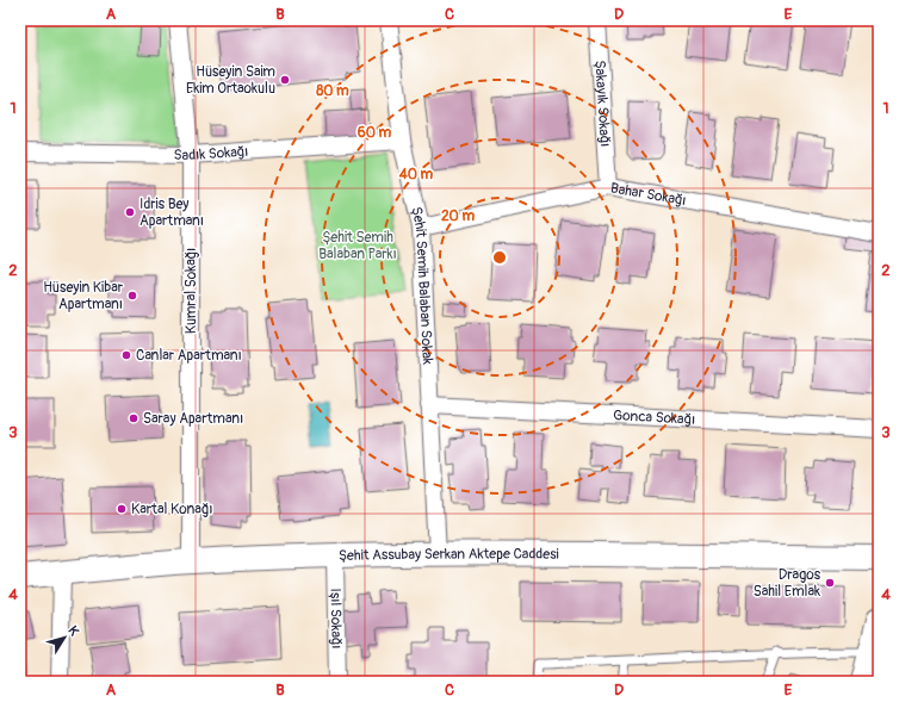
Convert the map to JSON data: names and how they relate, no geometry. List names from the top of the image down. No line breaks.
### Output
{"streets":{"street":["Şakayık Sokağı","Sadık Sokağı","Bahar Sokağı","Şehit Semih Balaban Sokak","Kumral Sokağı","Gonca Sokağı","Şehit Assubay Serkan Aktepe Caddesi","Işıl Sokağı"]},"crossings":[["Şakayık Sokağı","Bahar Sokağı"],["Sadık Sokağı","Şehit Semih Balaban Sokak"],["Sadık Sokağı","Kumral Sokağı"],["Bahar Sokağı","Şehit Semih Balaban Sokak"],["Şehit Semih Balaban Sokak","Gonca Sokağı"],["Şehit Semih Balaban Sokak","Şehit Assubay Serkan Aktepe Caddesi"],["Kumral Sokağı","Şehit Assubay Serkan Aktepe Caddesi"],["Şehit Assubay Serkan Aktepe Caddesi","Işıl Sokağı"]],"parks":["Şehit Semih Balaban Parkı"],"places":["Hüseyin Saim Ekim Ortaokulu","Idris Bey Apartmanı","Hüseyin Kibar Apartmanı","Canlar Apartmanı","Saray Apartmanı","Kartal Konağı","Dragos Sahil Emlak"],"north":"top right","grid":{"columns":["A","B","C","D","E"],"rows":["1","2","3","4"]},"rings":["80 m","60 m","40 m","20 m"]}
